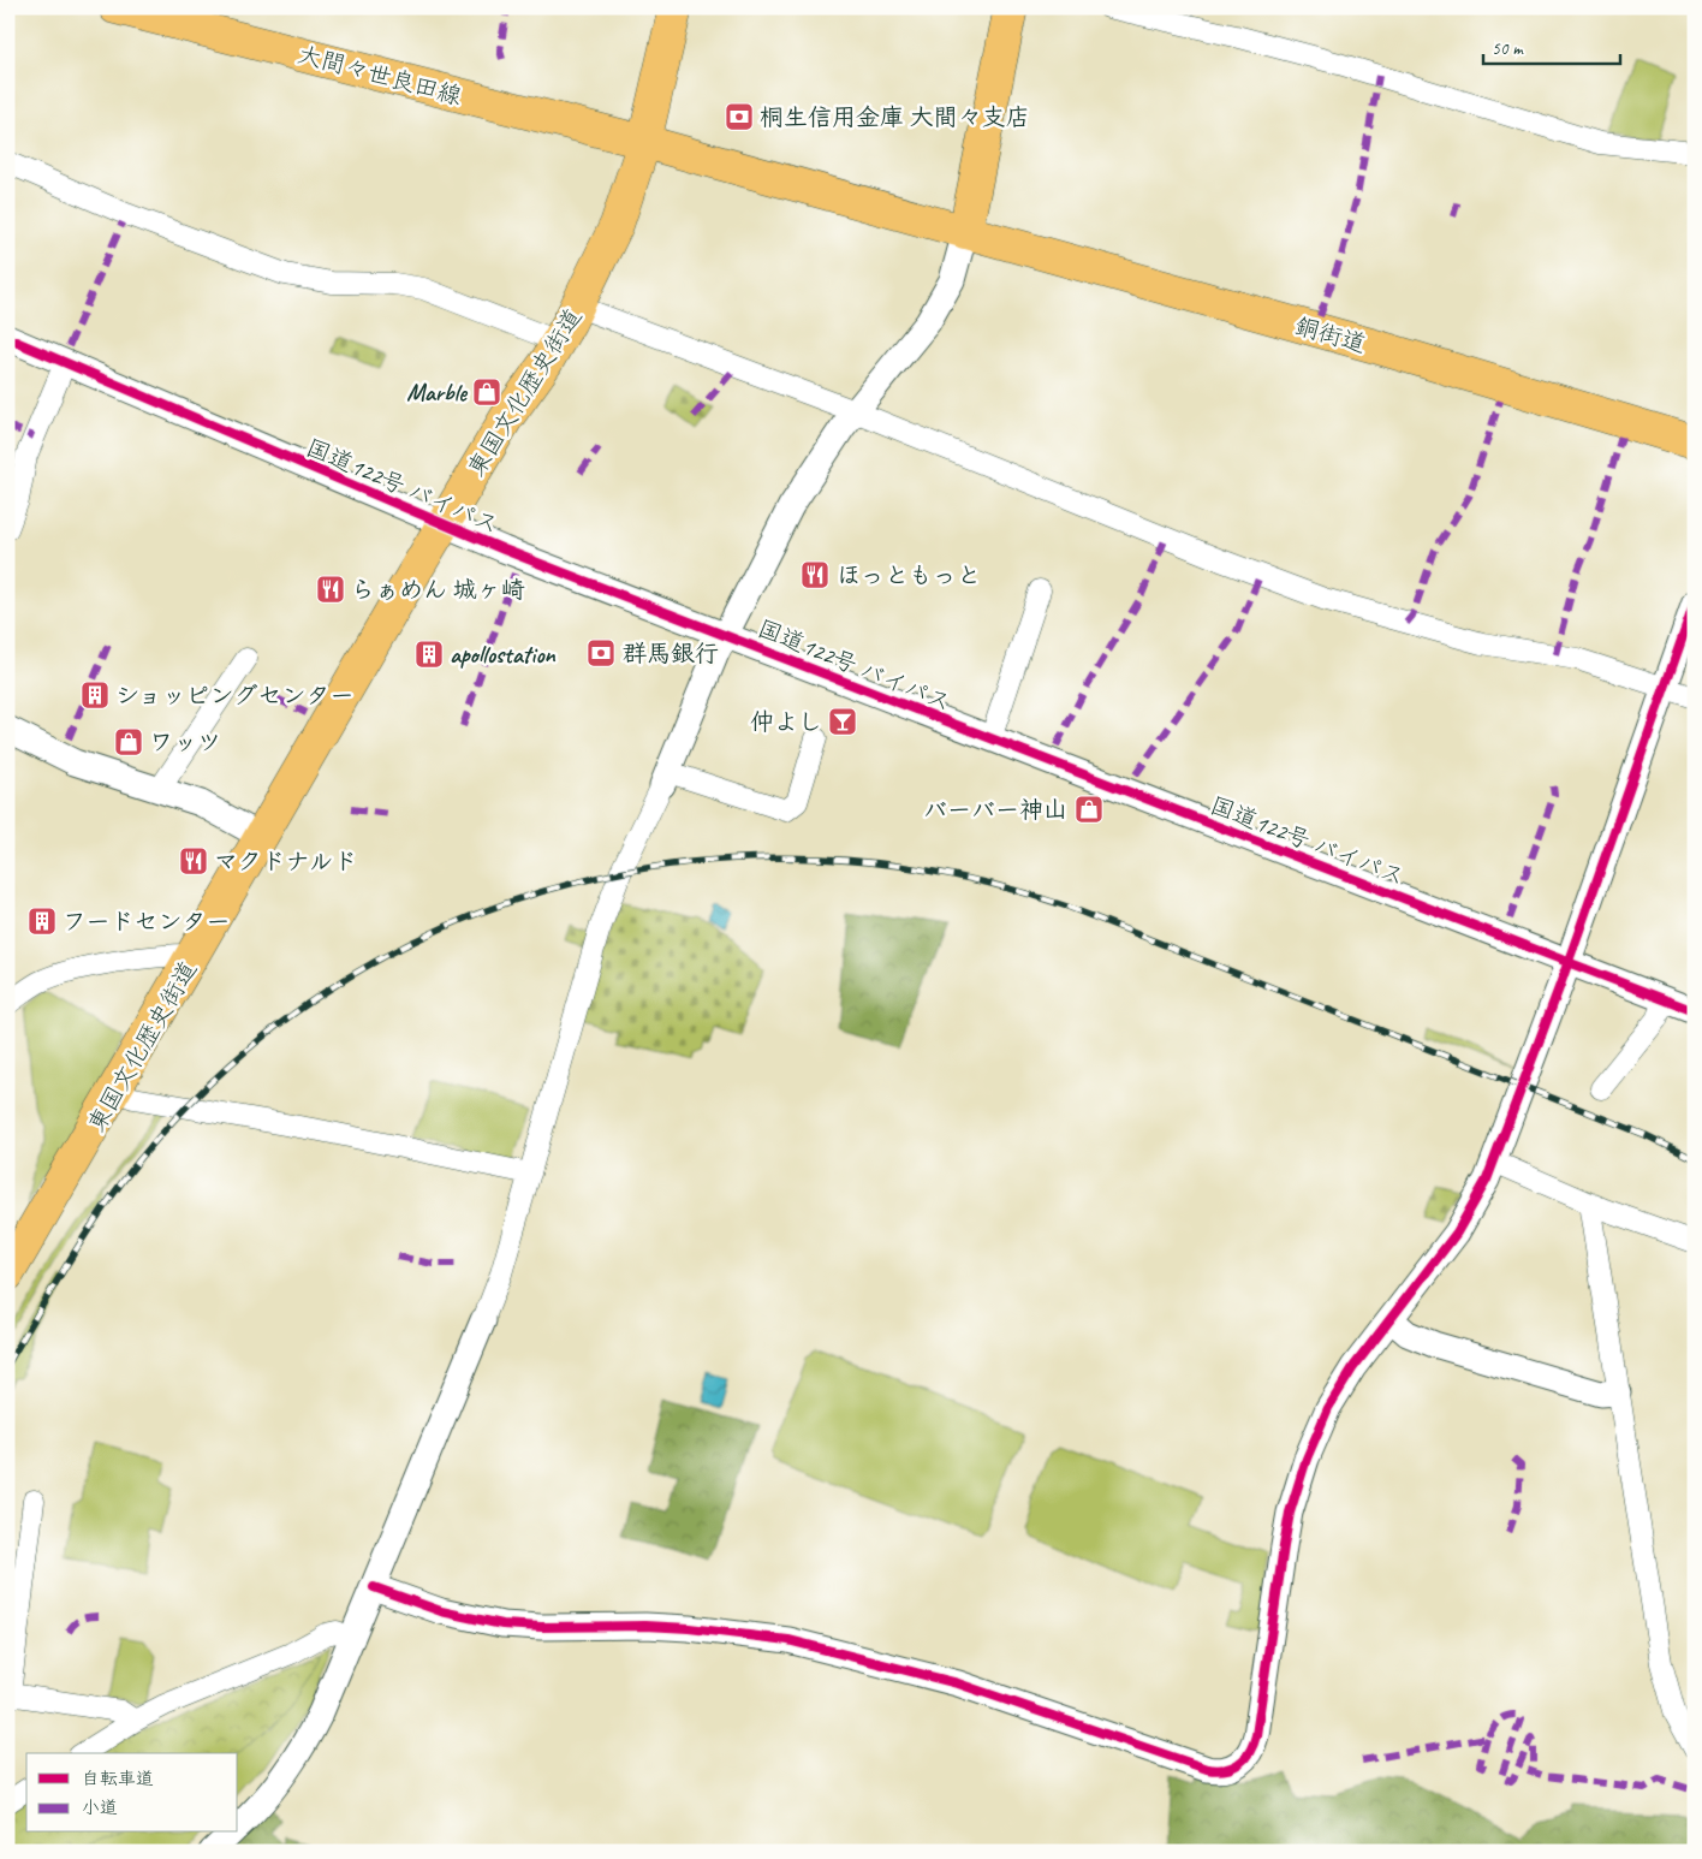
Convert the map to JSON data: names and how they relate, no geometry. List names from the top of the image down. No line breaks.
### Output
{"streets":{"main road":["大間々世良田線","銅街道","東国文化歴史街道"],"street":["国道122号 バイパス"]},"crossings":[["大間々世良田線","東国文化歴史街道"],["東国文化歴史街道","国道122号 バイパス"]],"places":{"bank":["桐生信用金庫 大間々支店","群馬銀行"],"shop":["Marble","ワッツ","バーバー神山"],"restaurant":["ほっともっと","らぁめん 城ヶ崎","マクドナルド"],"building":["apollostation","ショッピングセンター","フードセンター"],"bar":["仲よし"]},"legend":["自転車道","小道"],"scale_bar":"50 m"}
